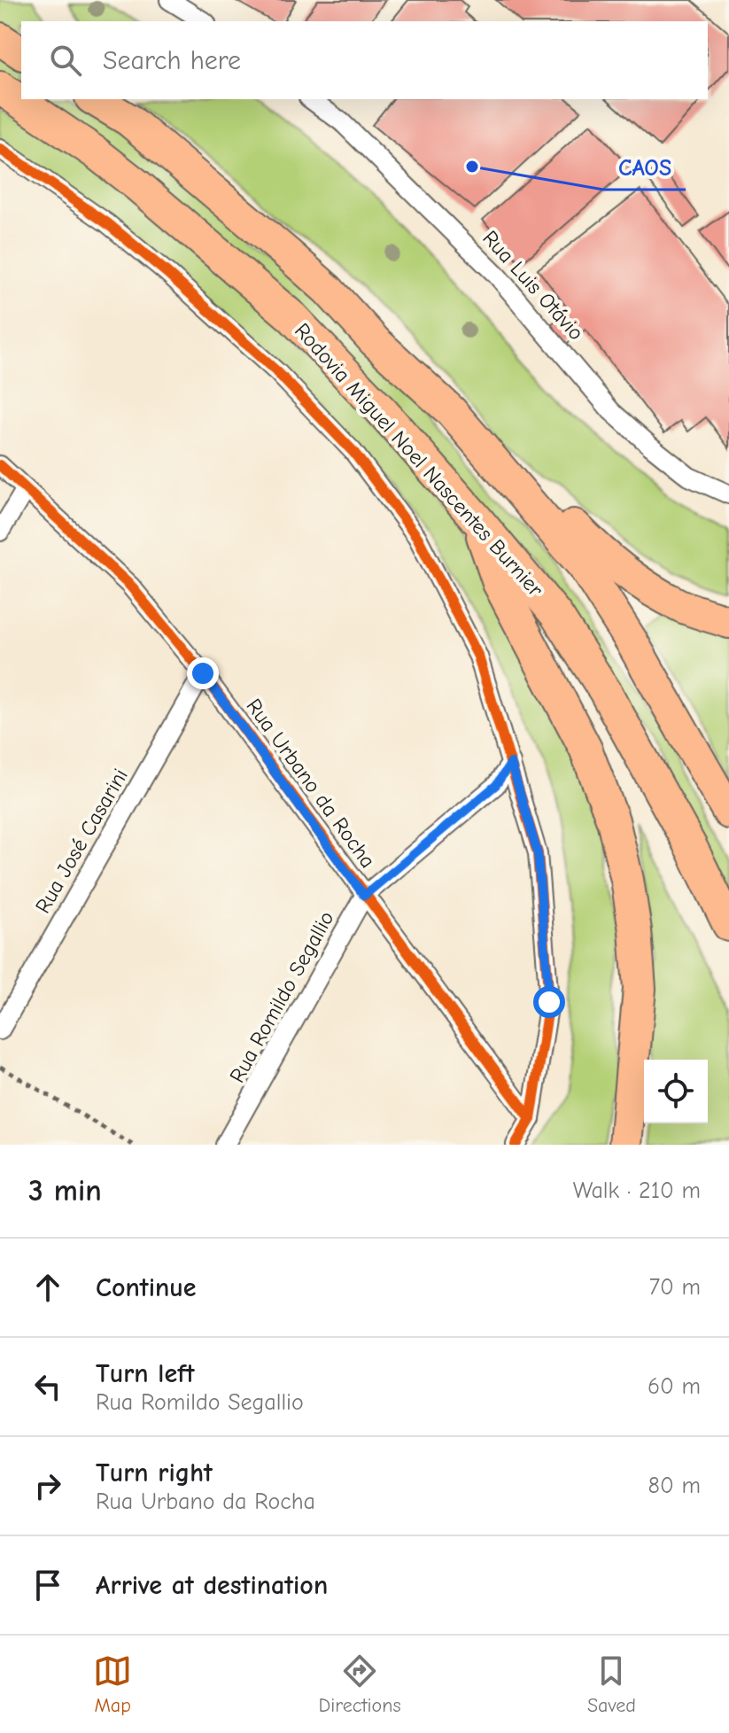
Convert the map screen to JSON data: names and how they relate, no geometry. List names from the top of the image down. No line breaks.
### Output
{"streets":{"highway":["Rodovia Miguel Noel Nascentes Burnier"],"street":["Rua Luis Otávio","Rua Urbano da Rocha","Rua José Casarini","Rua Romildo Segallio"]},"crossings":[["Rua Urbano da Rocha","Rua José Casarini"],["Rua Urbano da Rocha","Rua Romildo Segallio"]],"places":["CAOS"],"page":{"search":"Search here","heading":["3 min","Walk · 210 m"],"list":[["Continue","70 m"],["Turn left","Rua Romildo Segallio","60 m"],["Turn right","Rua Urbano da Rocha","80 m"],"Arrive at destination"],"nav":["Map","Directions","Saved"]}}
